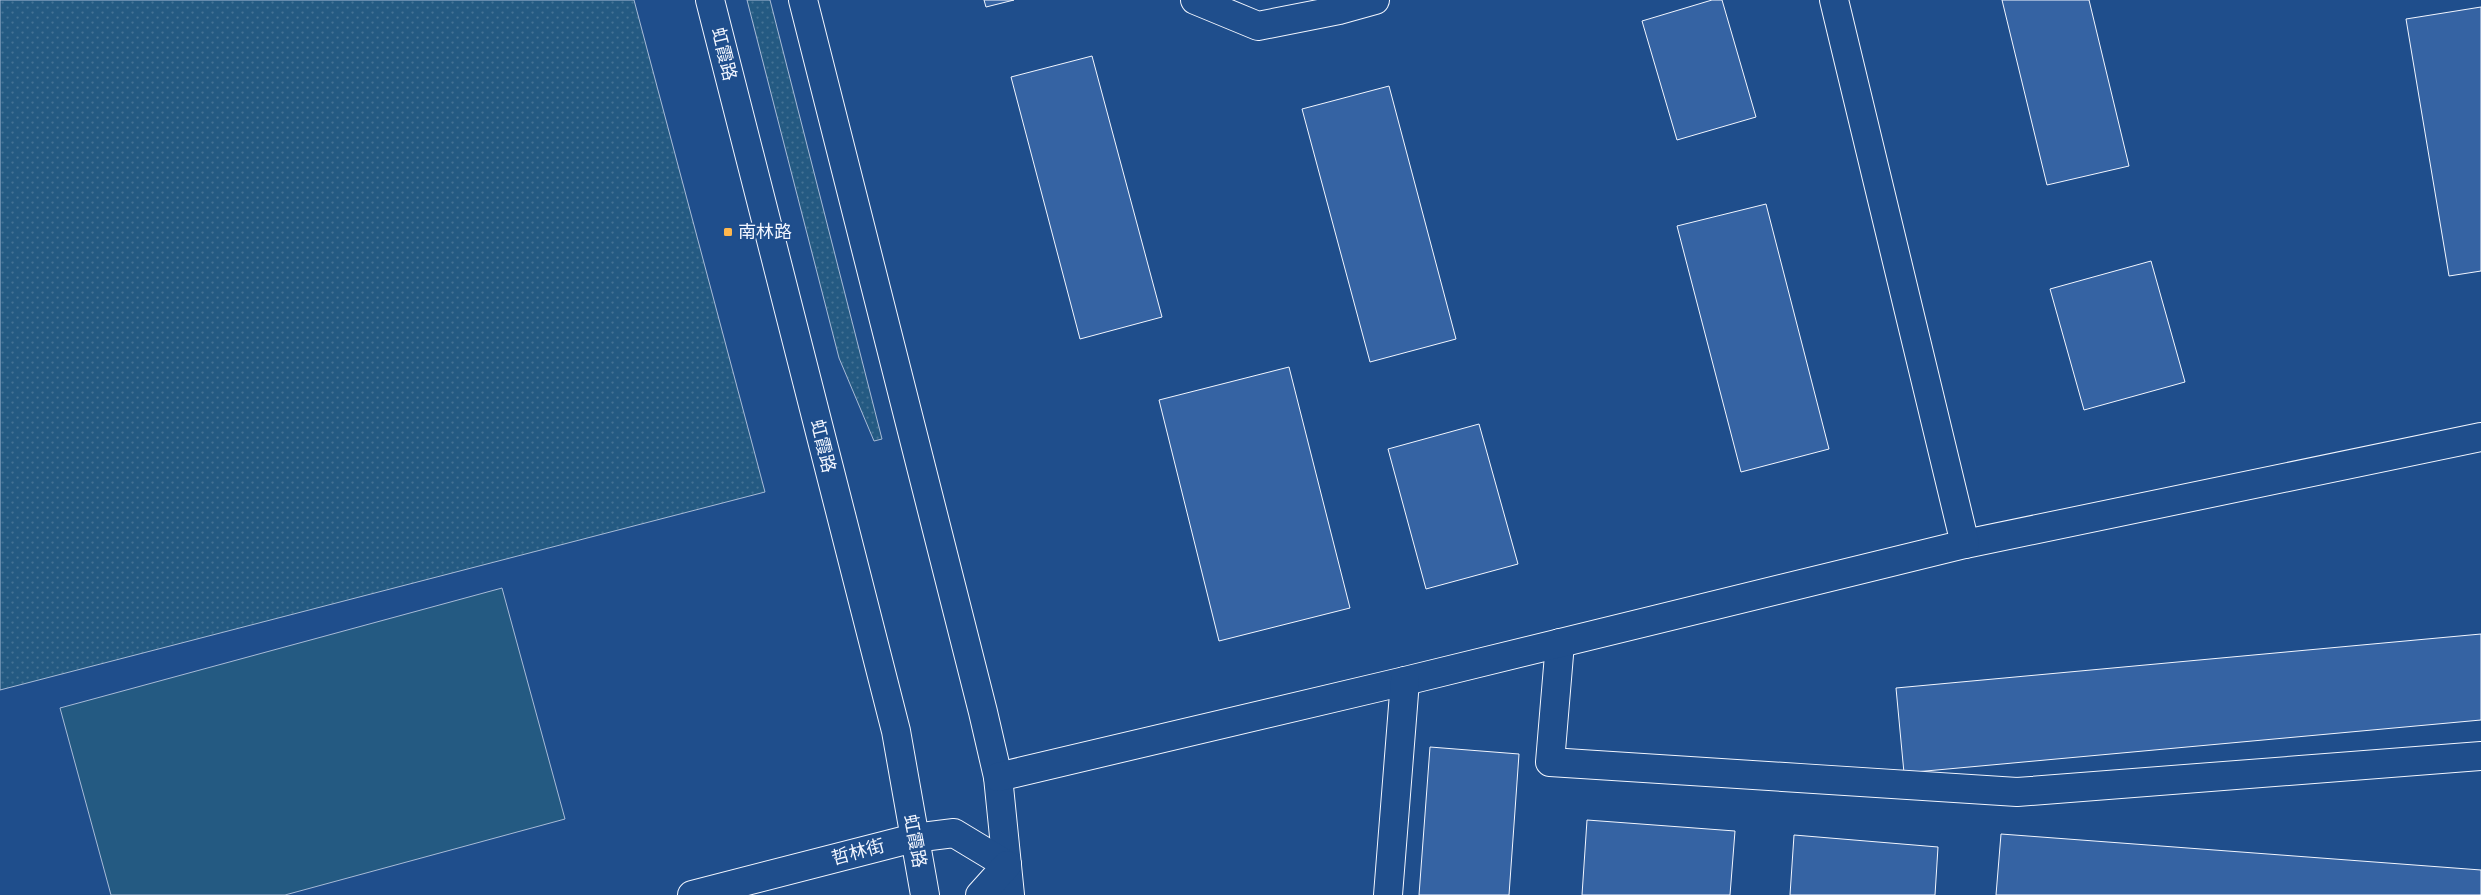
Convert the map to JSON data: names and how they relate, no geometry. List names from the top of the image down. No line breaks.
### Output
{"streets":{"street":["虹霞路","哲林街"]},"crossings":[["虹霞路","哲林街"]],"places":{"transit":["南林路"]}}
